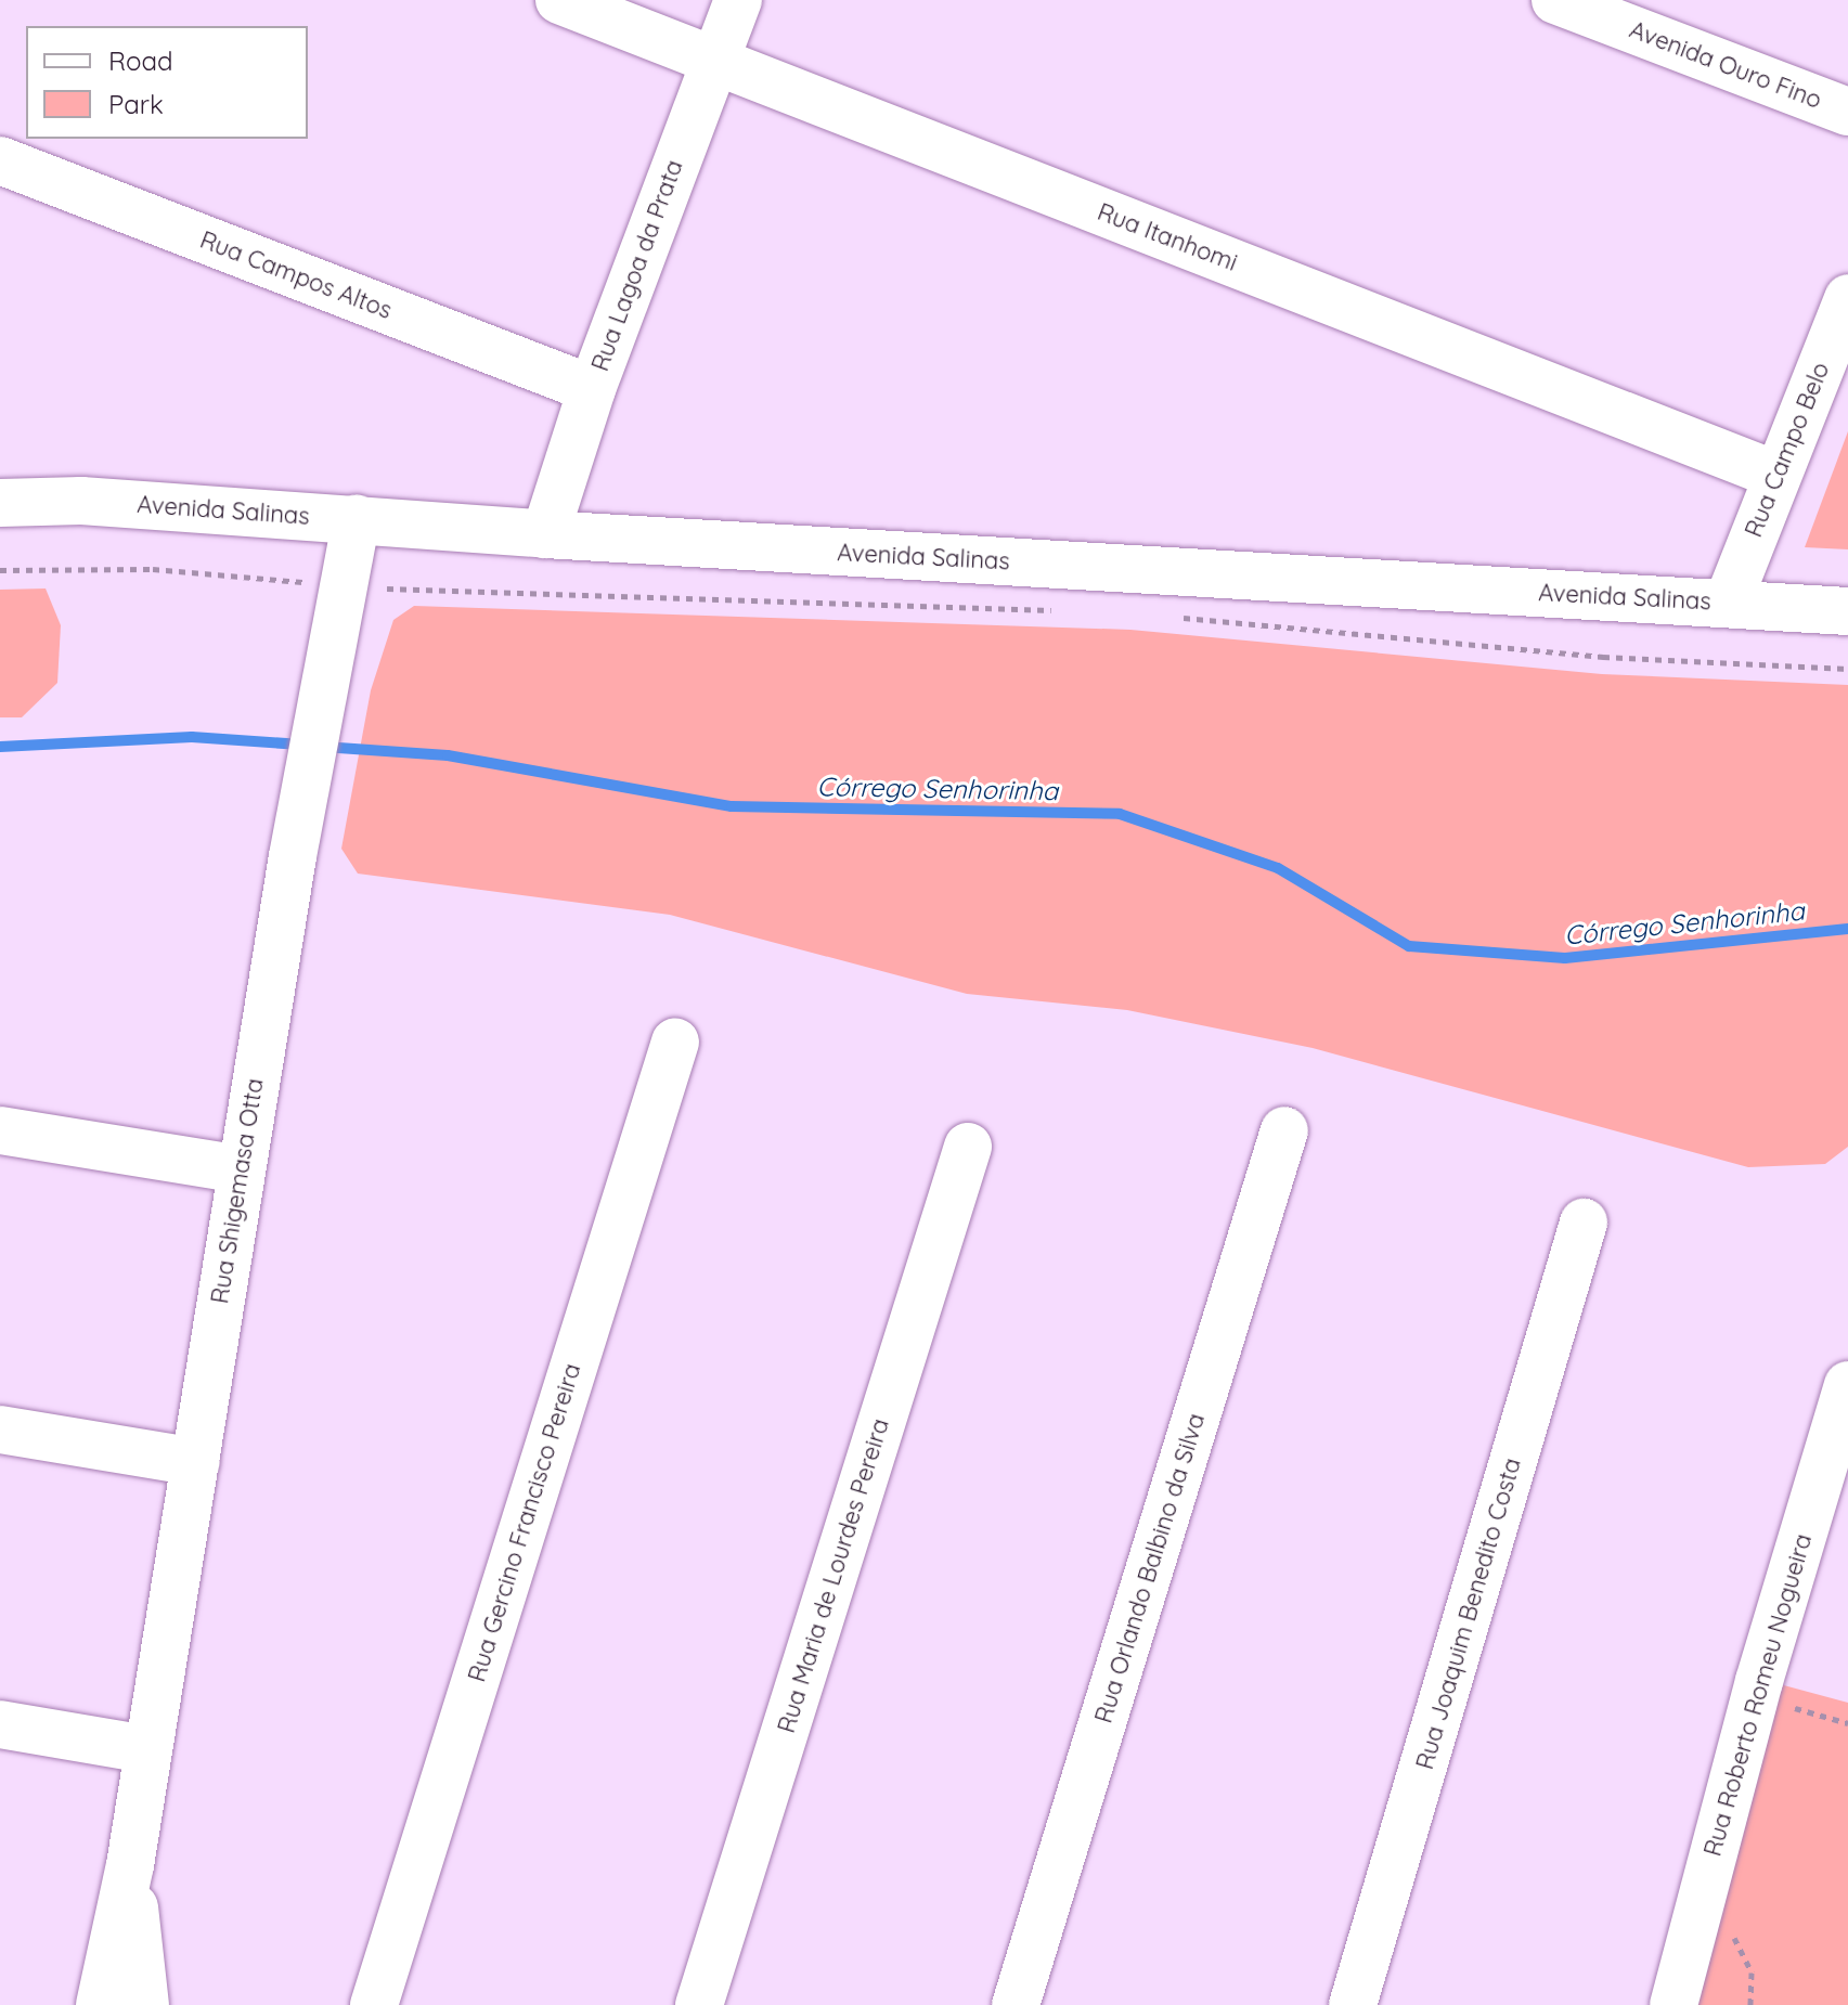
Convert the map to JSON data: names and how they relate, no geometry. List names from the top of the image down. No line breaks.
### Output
{"streets":{"street":["Avenida Ouro Fino","Rua Itanhomi","Rua Lagoa da Prata","Rua Campos Altos","Rua Campo Belo","Avenida Salinas","Rua Shigemasa Otta","Rua Gercino Francisco Pereira","Rua Orlando Balbino da Silva","Rua Maria de Lourdes Pereira","Rua Joaquim Benedito Costa","Rua Roberto Romeu Nogueira"]},"crossings":[["Rua Itanhomi","Rua Lagoa da Prata"],["Rua Itanhomi","Rua Campo Belo"],["Rua Lagoa da Prata","Rua Campos Altos"],["Rua Lagoa da Prata","Avenida Salinas"],["Rua Campo Belo","Avenida Salinas"],["Avenida Salinas","Rua Shigemasa Otta"]],"water":["Córrego Senhorinha"],"legend":["Road","Park"]}
